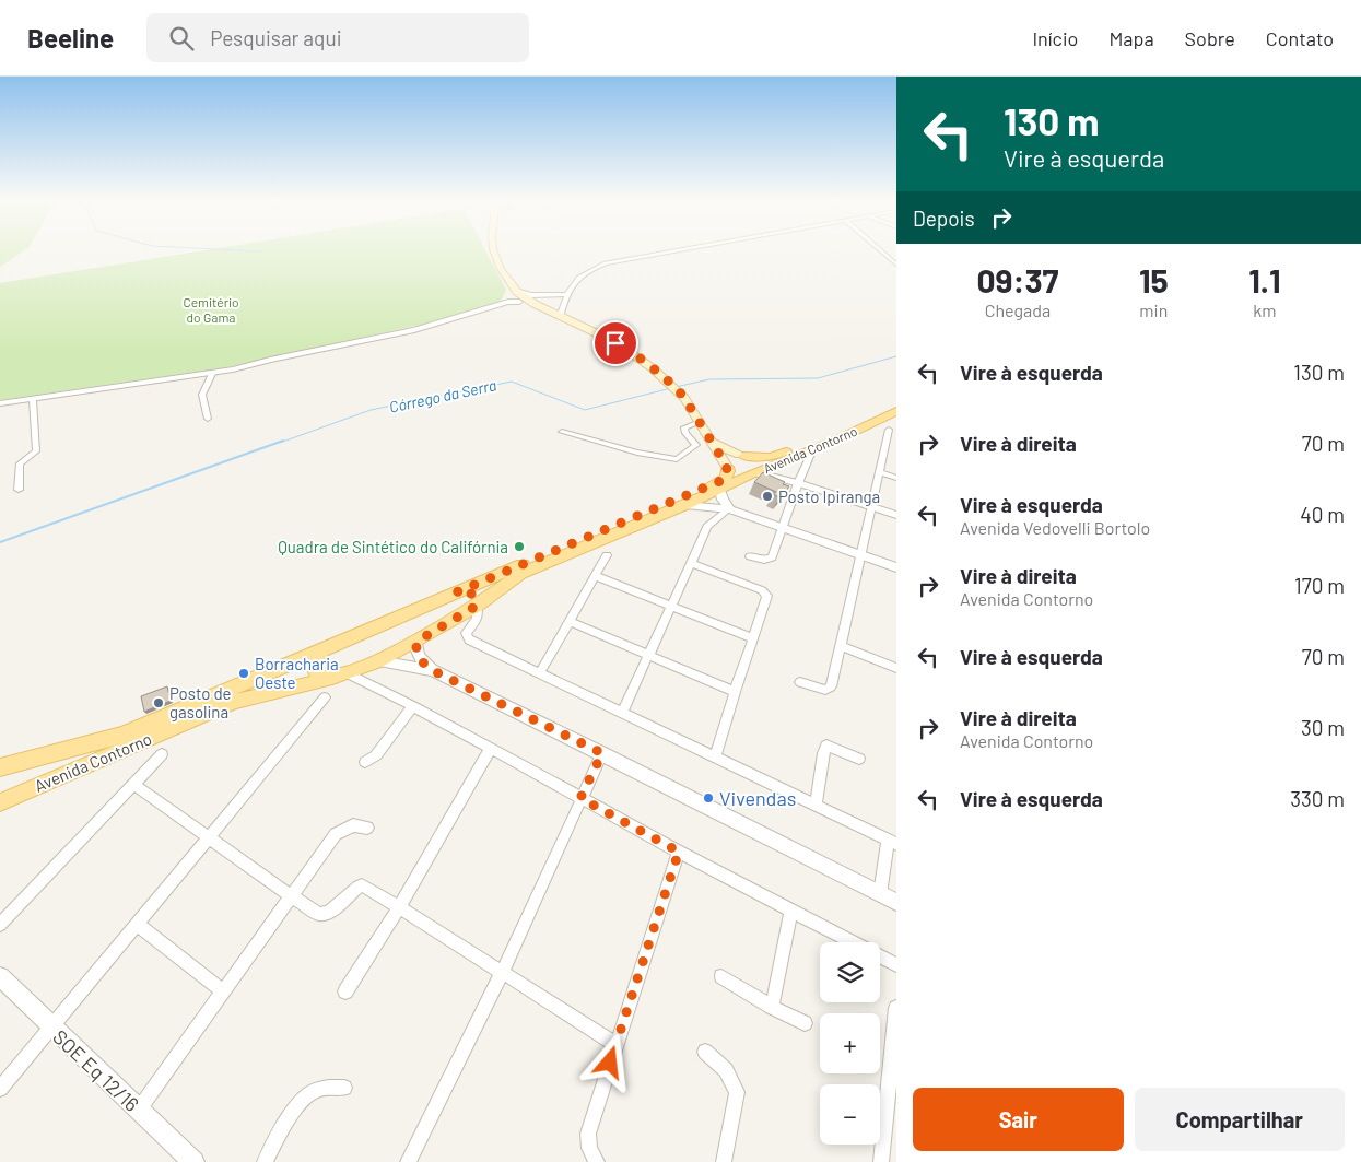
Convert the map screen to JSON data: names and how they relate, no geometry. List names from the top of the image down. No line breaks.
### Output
{"streets":{"main road":["Avenida Contorno"],"street":["SOE Eq 12/16"]},"water":["Córrego da Serra"],"parks":["Cemitério do Gama"],"places":["Posto Ipiranga","Quadra de Sintético do Califórnia","Borracharia Oeste","Posto de gasolina","Vivendas"],"page":{"header":"Beeline","search":"Pesquisar aqui","nav":["Início","Mapa","Sobre","Contato"],"turn":["130 m","Vire à esquerda"],"then":"Depois","eta":["09:37","Chegada","15","min","1.1","km"],"list":[{"name":"Vire à esquerda","value":"130 m"},{"name":"Vire à direita","value":"70 m"},{"name":"Vire à esquerda","note":"Avenida Vedovelli Bortolo","value":"40 m"},{"name":"Vire à direita","note":"Avenida Contorno","value":"170 m"},{"name":"Vire à esquerda","value":"70 m"},{"name":"Vire à direita","note":"Avenida Contorno","value":"30 m"},{"name":"Vire à esquerda","value":"330 m"}],"map_buttons":["+","−"],"buttons":["Sair","Compartilhar"]}}
